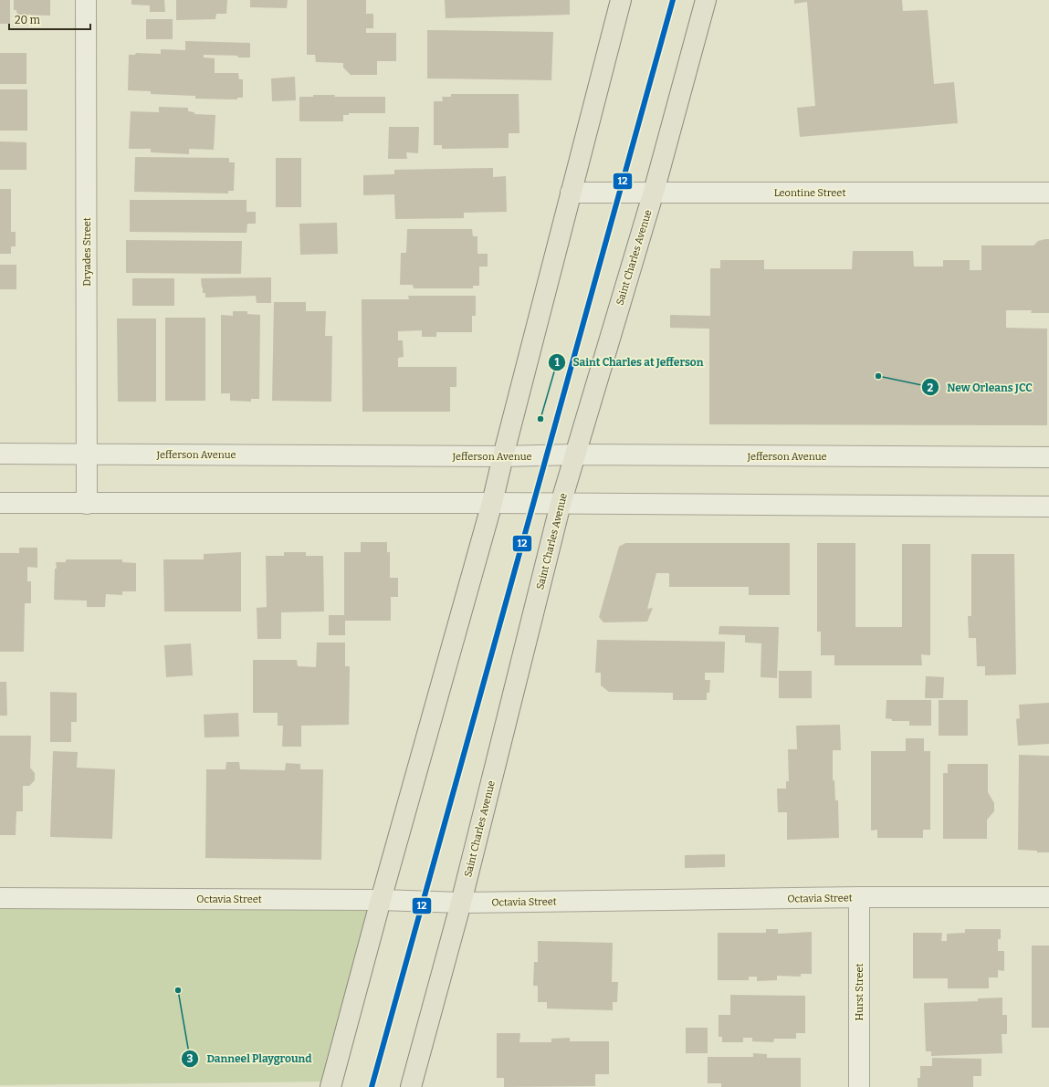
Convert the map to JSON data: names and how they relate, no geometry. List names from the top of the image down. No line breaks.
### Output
{"streets":{"main road":["Saint Charles Avenue"],"street":["Leontine Street","Dryades Street","Jefferson Avenue","Octavia Street","Hurst Street"]},"crossings":[["Leontine Street","Saint Charles Avenue"],["Dryades Street","Jefferson Avenue"],["Saint Charles Avenue","Jefferson Avenue"],["Saint Charles Avenue","Octavia Street"],["Octavia Street","Hurst Street"]],"places":["New Orleans JCC","Saint Charles at Jefferson","Danneel Playground"],"lines":["transit line 12"],"scale_bar":"20 m"}
